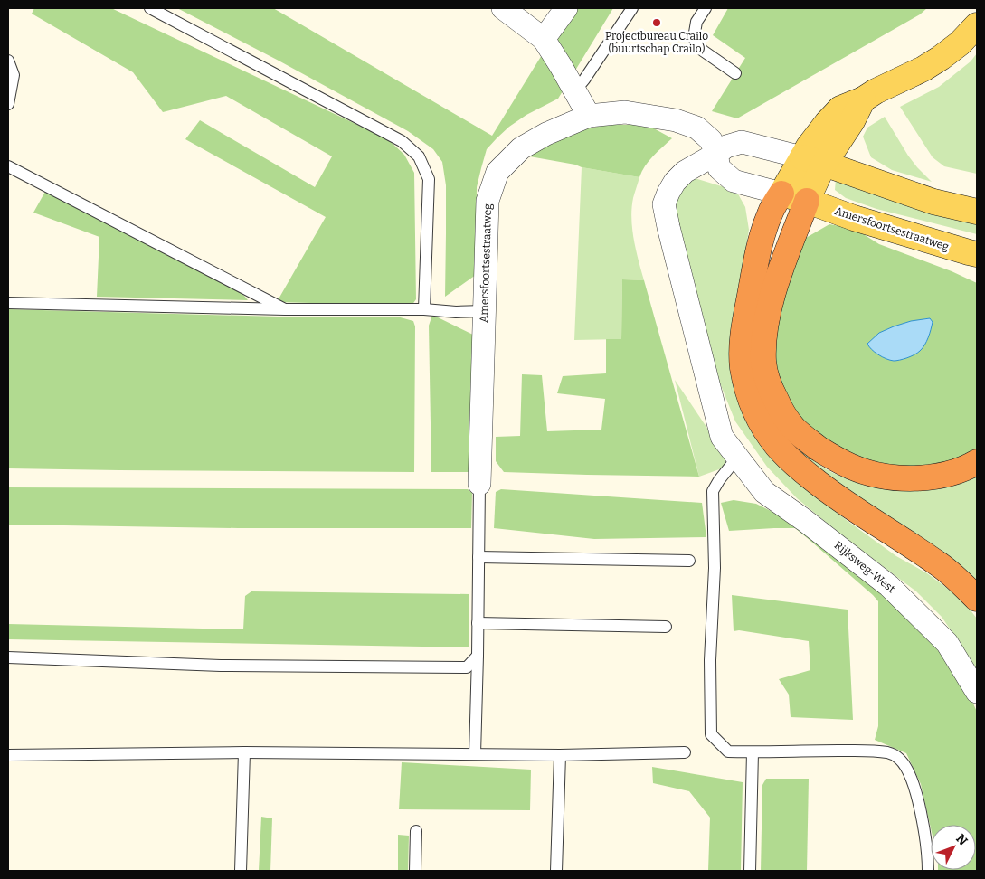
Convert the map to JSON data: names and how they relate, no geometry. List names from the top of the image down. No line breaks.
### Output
{"streets":{"main road":["Amersfoortsestraatweg"],"street":["Rijksweg-West"]},"places":["Projectbureau Crailo (buurtschap Crailo)"],"north":"top right"}
